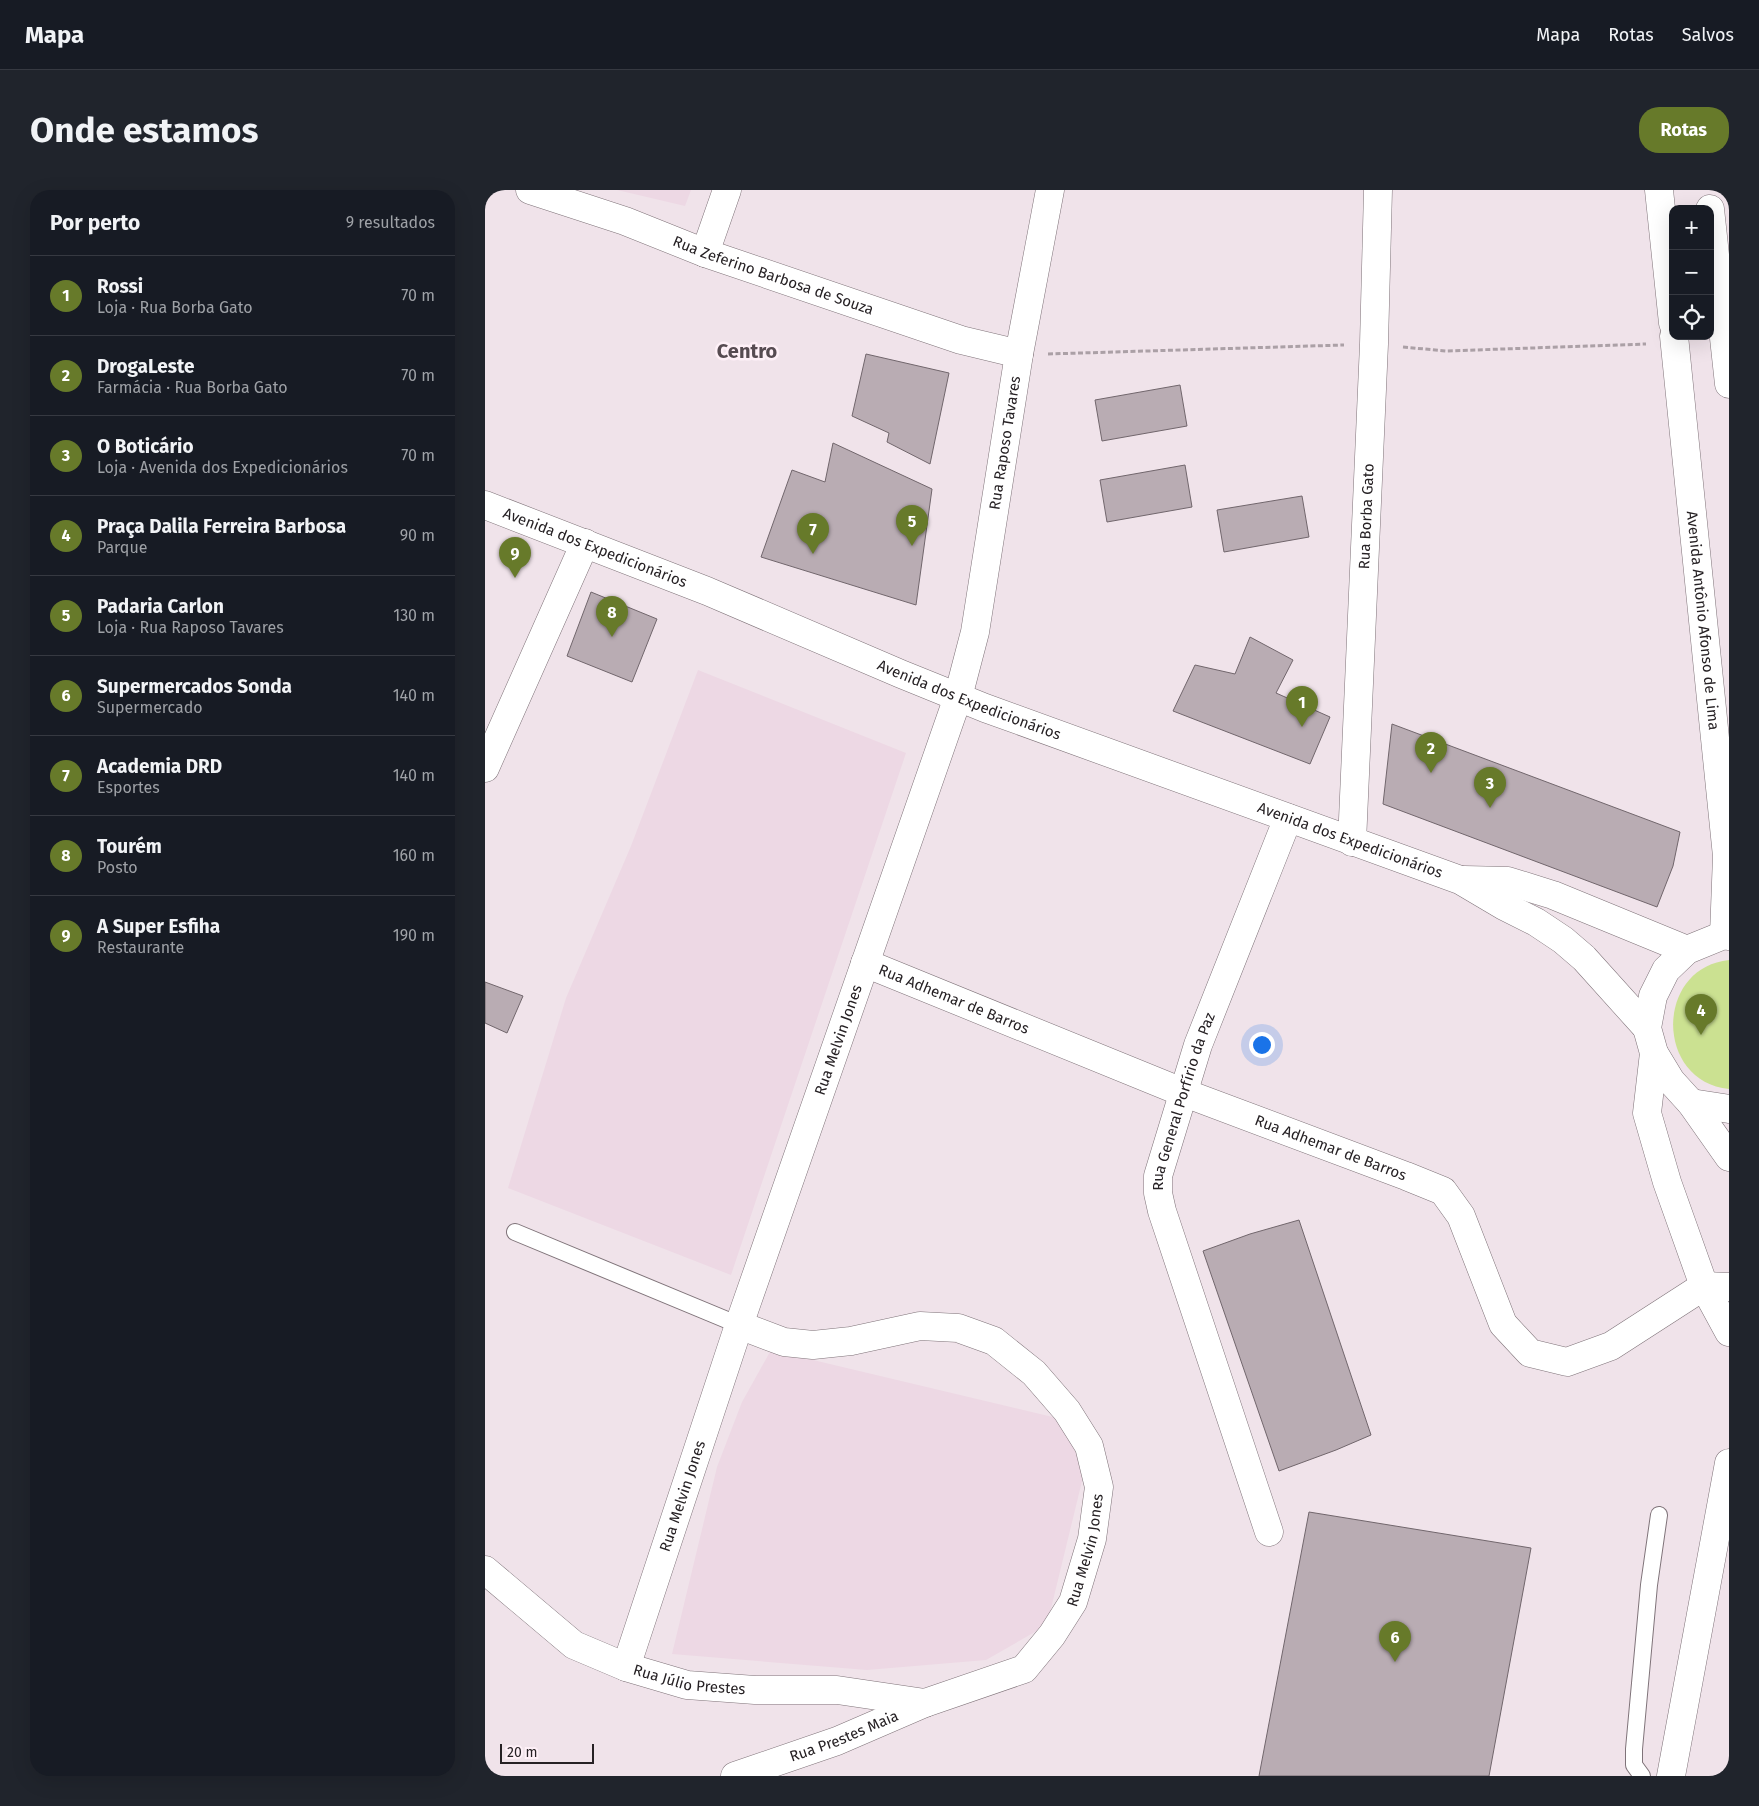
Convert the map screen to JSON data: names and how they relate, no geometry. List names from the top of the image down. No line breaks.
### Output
{"streets":{"street":["Rua Zeferino Barbosa de Souza","Rua Raposo Tavares","Rua Borba Gato","Avenida dos Expedicionários","Avenida Antônio Afonso de Lima","Rua Adhemar de Barros","Rua Melvin Jones","Rua General Porfírio da Paz","Rua Júlio Prestes","Rua Prestes Maia"]},"crossings":[["Rua Zeferino Barbosa de Souza","Rua Raposo Tavares"],["Rua Raposo Tavares","Avenida dos Expedicionários"],["Rua Raposo Tavares","Rua Melvin Jones"],["Rua Borba Gato","Avenida dos Expedicionários"],["Avenida dos Expedicionários","Rua Melvin Jones"],["Avenida dos Expedicionários","Rua General Porfírio da Paz"],["Rua Adhemar de Barros","Rua Melvin Jones"],["Rua Adhemar de Barros","Rua General Porfírio da Paz"],["Rua Melvin Jones","Rua Júlio Prestes"],["Rua Melvin Jones","Rua Prestes Maia"],["Rua Júlio Prestes","Rua Prestes Maia"]],"districts":["Centro"],"scale_bar":"20 m","page":{"header":"Mapa","nav":["Mapa","Rotas","Salvos"],"buttons":"Rotas","title":"Onde estamos","heading":["Por perto","9 resultados"],"map_buttons":["+","−"],"list":[{"mark":"1","name":"Rossi","note":"Loja · Rua Borba Gato","value":"70 m"},{"mark":"2","name":"DrogaLeste","note":"Farmácia · Rua Borba Gato","value":"70 m"},{"mark":"3","name":"O Boticário","note":"Loja · Avenida dos Expedicionários","value":"70 m"},{"mark":"4","name":"Praça Dalila Ferreira Barbosa","note":"Parque","value":"90 m"},{"mark":"5","name":"Padaria Carlon","note":"Loja · Rua Raposo Tavares","value":"130 m"},{"mark":"6","name":"Supermercados Sonda","note":"Supermercado","value":"140 m"},{"mark":"7","name":"Academia DRD","note":"Esportes","value":"140 m"},{"mark":"8","name":"Tourém","note":"Posto","value":"160 m"},{"mark":"9","name":"A Super Esfiha","note":"Restaurante","value":"190 m"}],"pins":["5","7","9","8","1","2","3","4","6"],"scale":"20 m"}}
